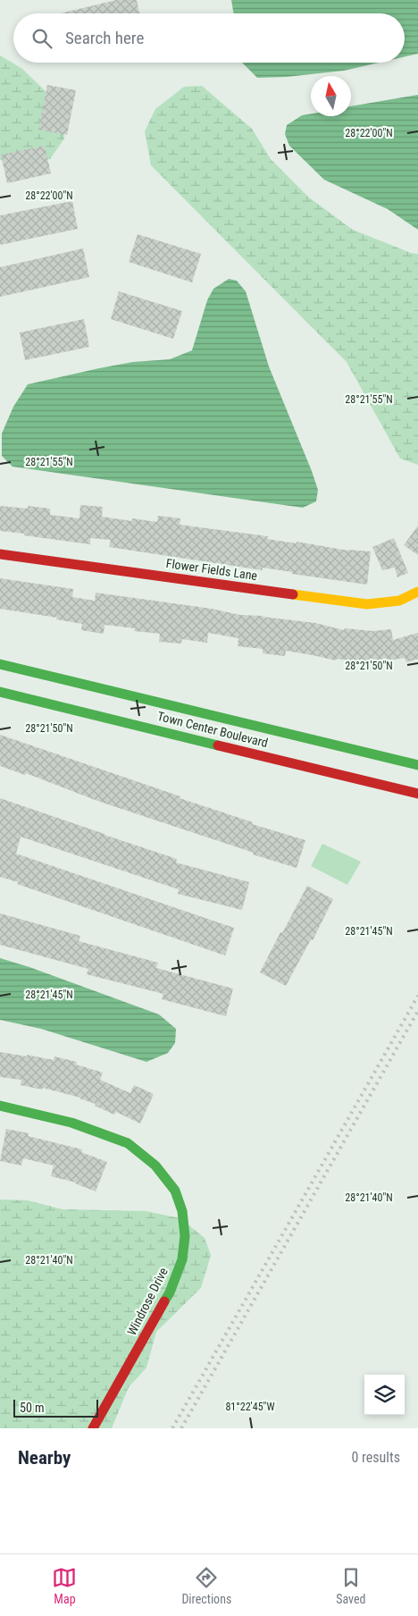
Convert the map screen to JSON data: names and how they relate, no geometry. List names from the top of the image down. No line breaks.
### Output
{"streets":{"street":["Flower Fields Lane","Town Center Boulevard","Windrose Drive"]},"scale_bar":"50 m","north":"top","page":{"search":"Search here","scale":"50 m","heading":["Nearby","0 results"],"nav":["Map","Directions","Saved"]},"coordinates":["28°22'00\"N","28°21'55\"N","28°21'50\"N","28°21'45\"N","28°21'40\"N","81°22'45\"W"]}
